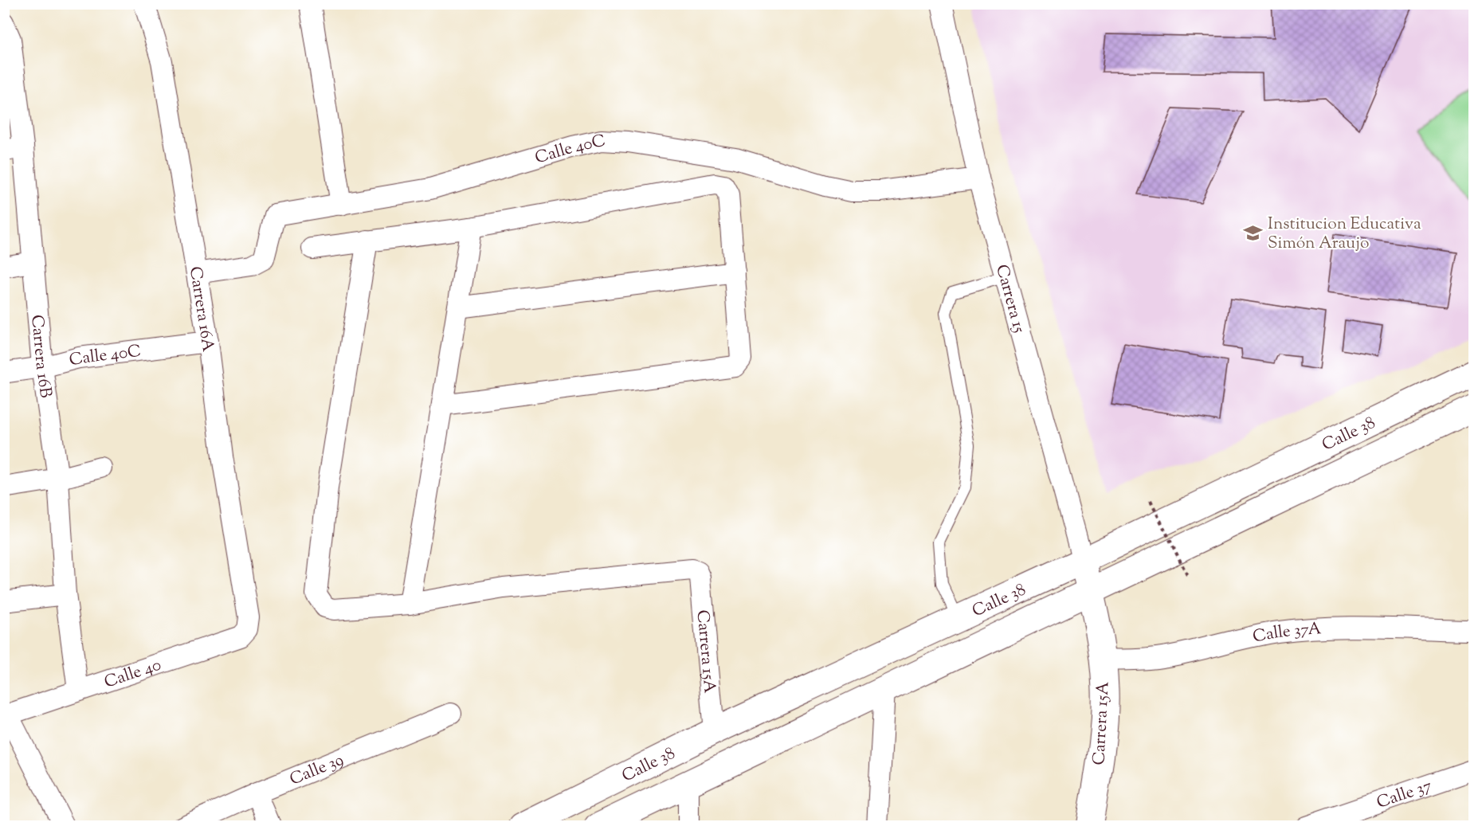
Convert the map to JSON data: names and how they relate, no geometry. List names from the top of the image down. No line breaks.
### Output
{"streets":{"main road":["Carrera 15","Calle 38","Carrera 15A"],"street":["Calle 40C","Carrera 16A","Carrera 16B","Calle 37A","Calle 40","Calle 39","Calle 37"]},"crossings":[["Calle 40C","Carrera 15"],["Calle 40C","Carrera 16A"],["Calle 40C","Carrera 16B"],["Carrera 15","Calle 38"],["Carrera 15","Carrera 15A"],["Carrera 16A","Calle 40"],["Carrera 16B","Calle 40"],["Calle 38","Carrera 15A"],["Calle 37A","Carrera 15A"]],"places":{"school or university":["Institucion Educativa Simón Araujo"]}}
